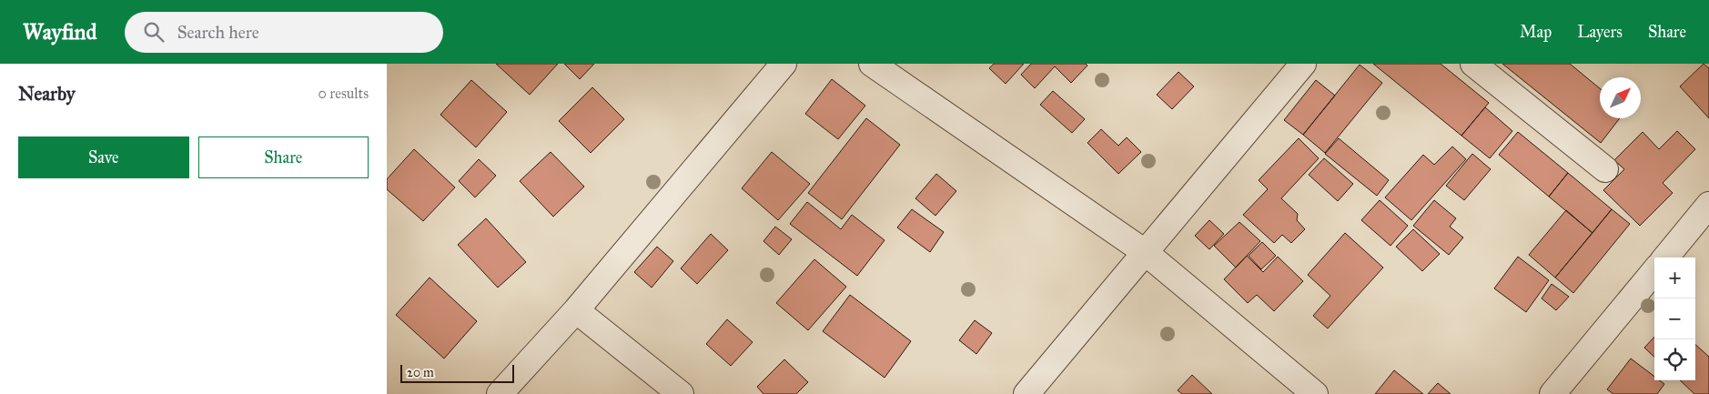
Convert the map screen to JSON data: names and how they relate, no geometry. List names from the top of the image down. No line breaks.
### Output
{"scale_bar":"20 m","north":"top right","page":{"header":"Wayfind","search":"Search here","nav":["Map","Layers","Share"],"heading":["Nearby","0 results"],"buttons":["Save","Share"],"map_buttons":["+","−"],"scale":"20 m"}}
